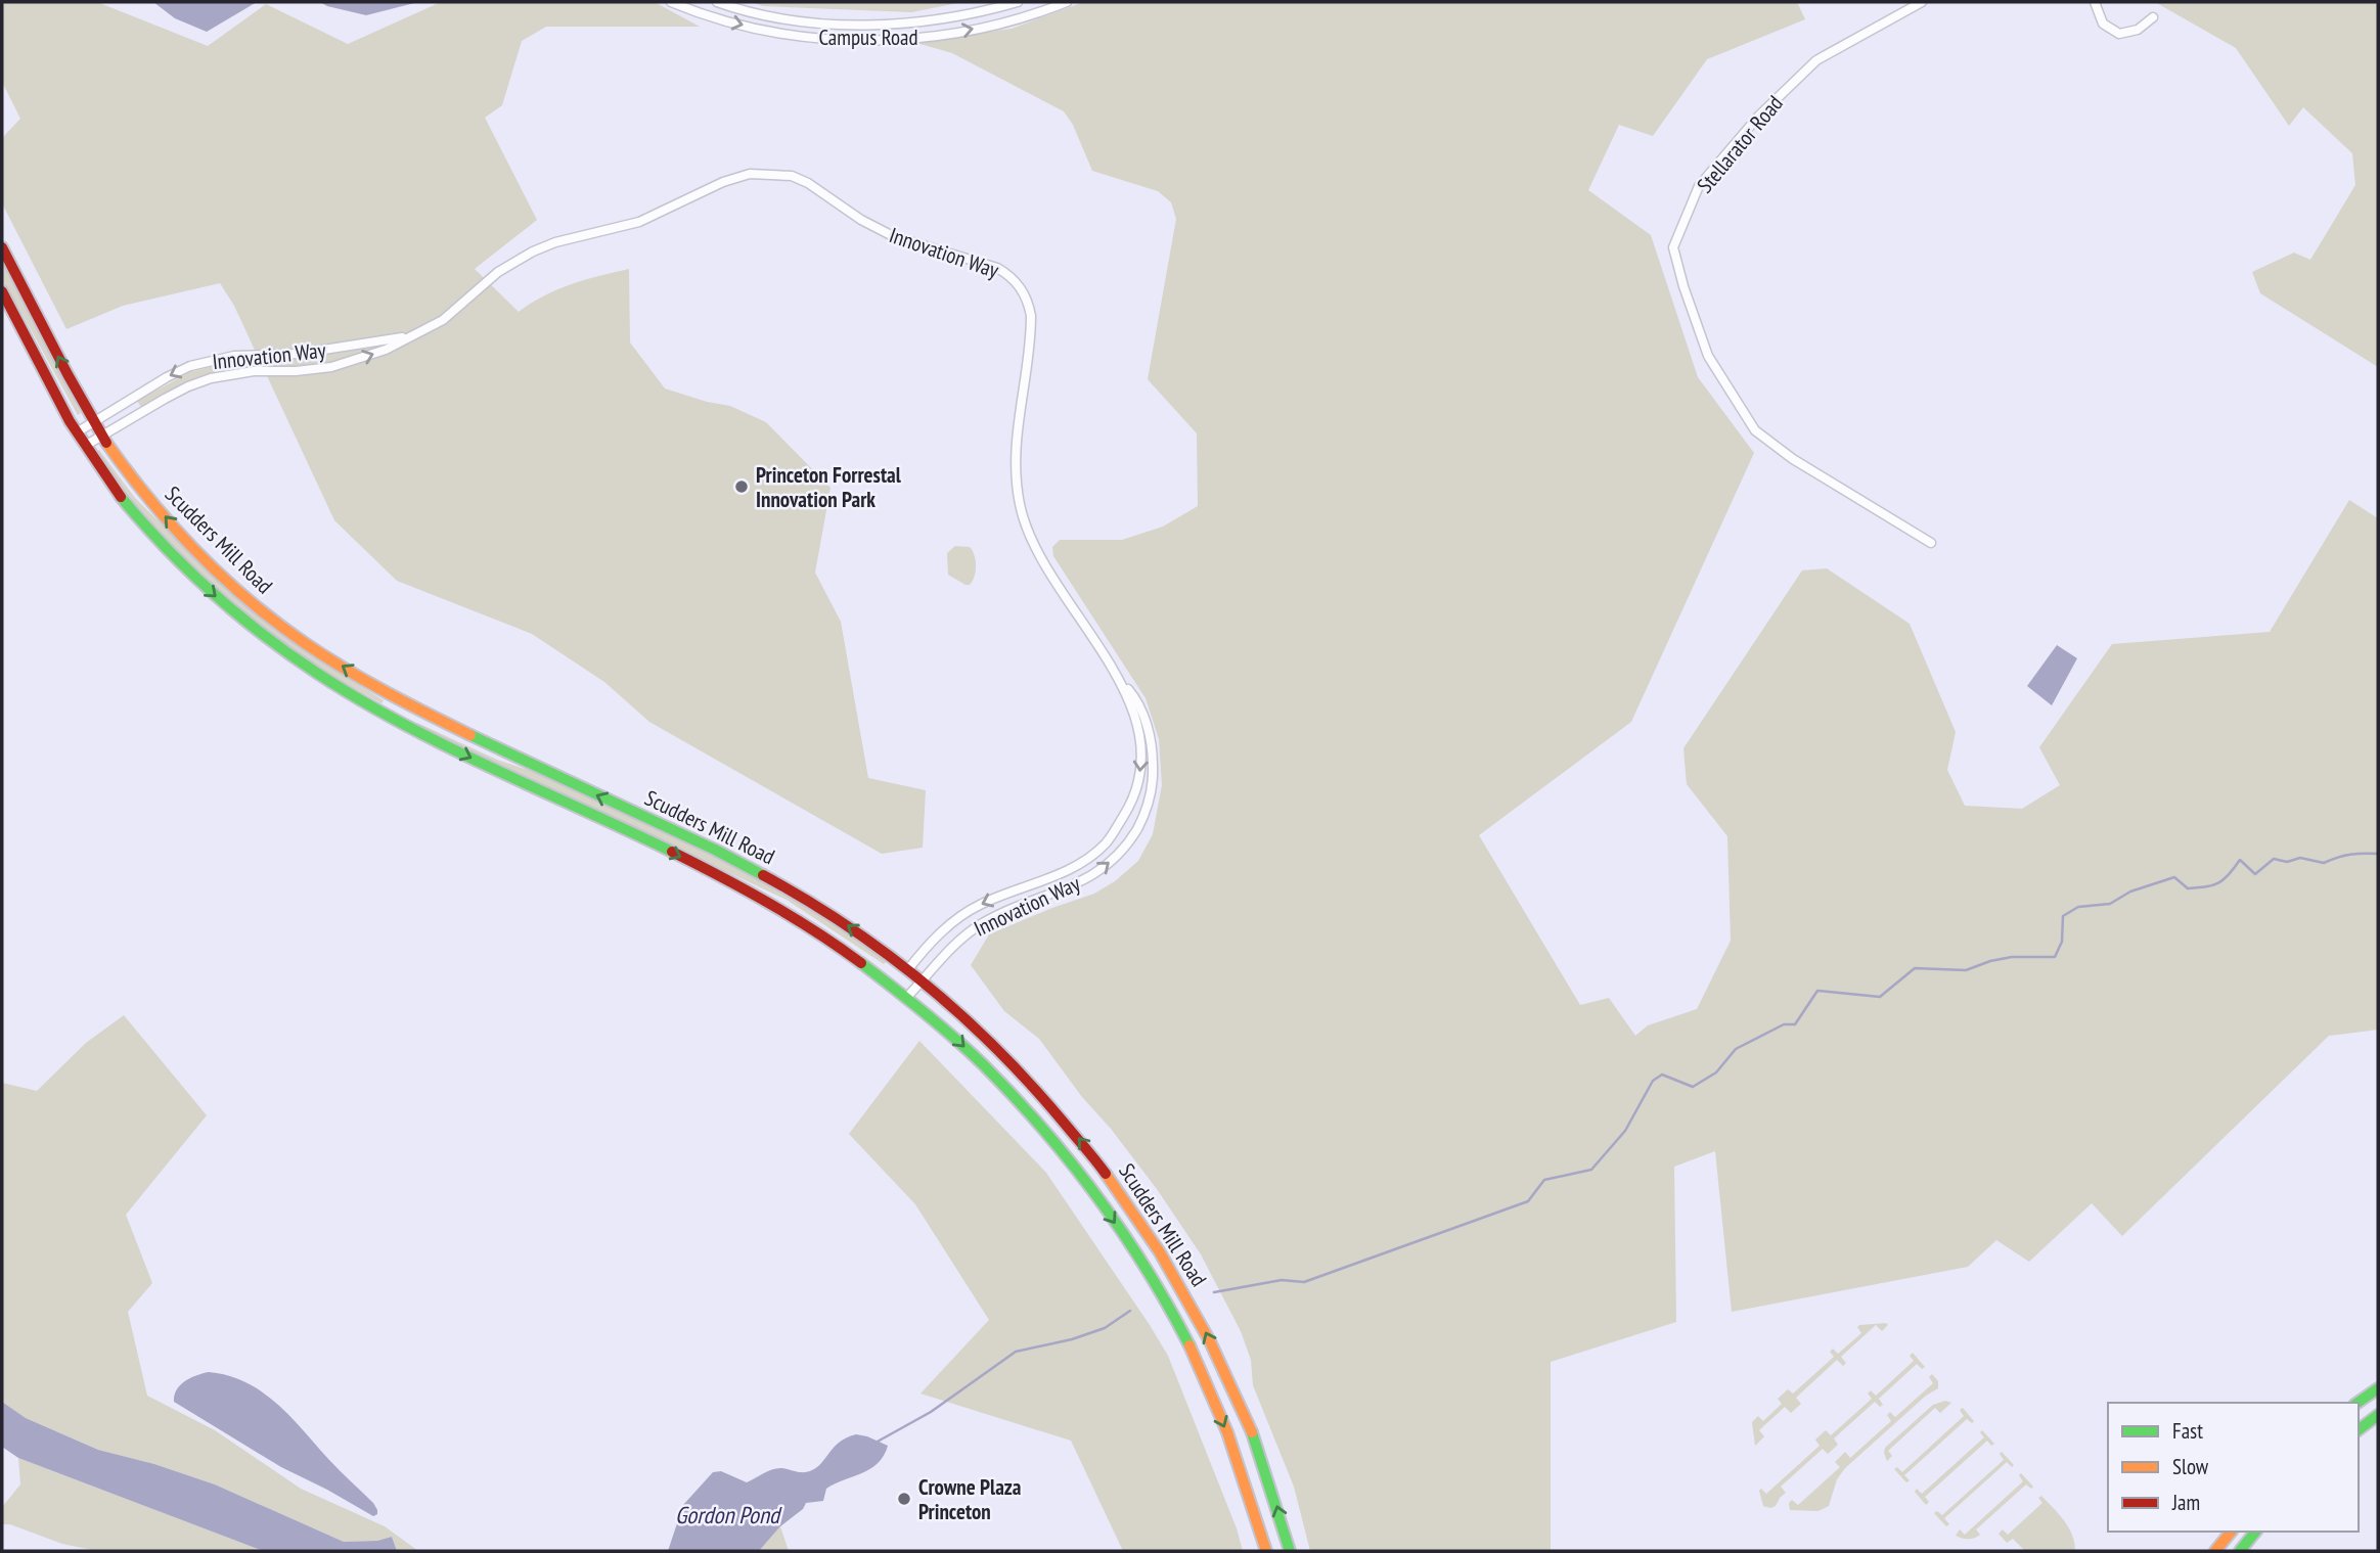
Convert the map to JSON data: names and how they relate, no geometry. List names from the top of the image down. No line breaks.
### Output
{"streets":{"main road":["Scudders Mill Road"],"street":["Campus Road","Stellarator Road","Innovation Way"]},"crossings":[["Innovation Way","Scudders Mill Road"]],"water":["Gordon Pond"],"places":["Princeton Forrestal Innovation Park","Crowne Plaza Princeton"],"legend":["Fast","Slow","Jam"]}
